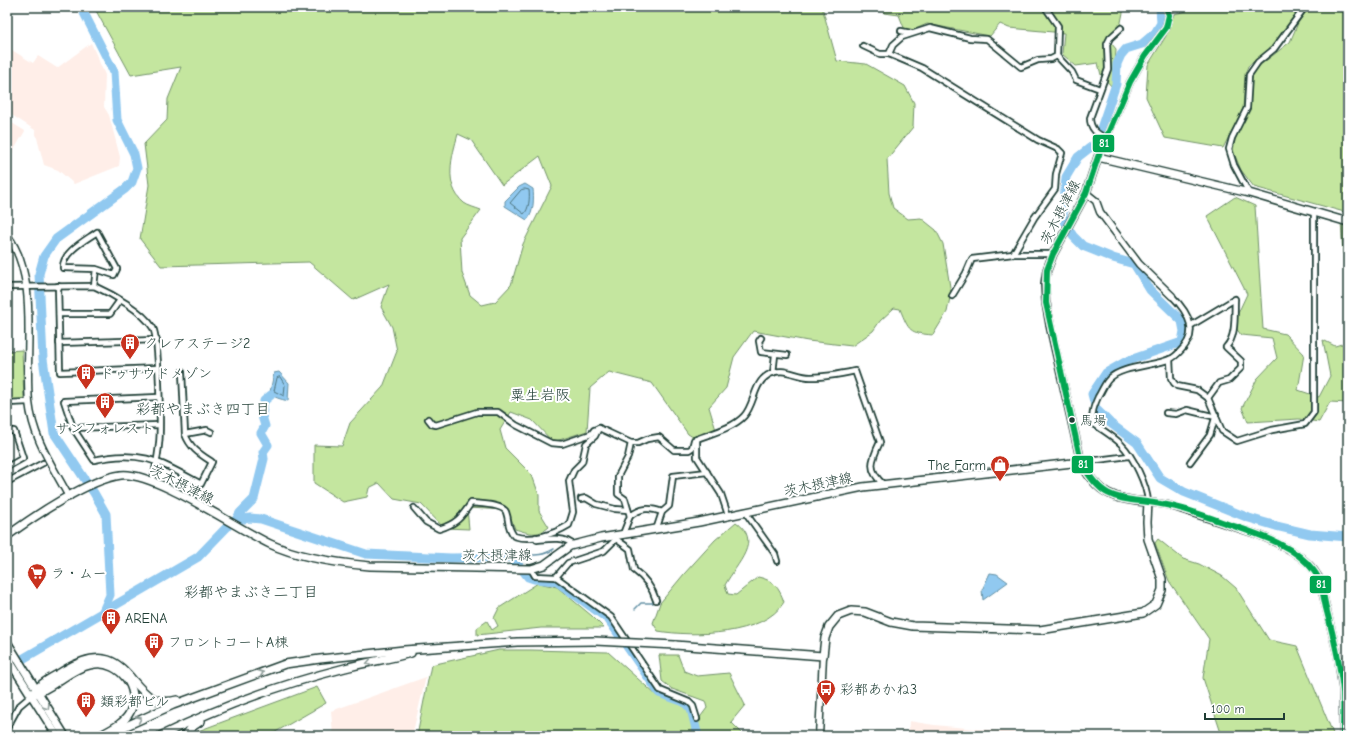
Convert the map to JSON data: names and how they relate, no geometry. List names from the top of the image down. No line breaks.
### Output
{"streets":{"main road":["茨木摂津線"]},"districts":["粟生岩阪","彩都やまぶき四丁目","彩都やまぶき二丁目"],"places":{"building":["クレアステージ2","ドゥサウドメゾン","サンフォレスト","ARENA","フロントコートA棟","類彩都ビル"],"other":["馬場"],"shop":["The Farm"],"supermarket":["ラ・ムー"],"bus stop":["彩都あかね3"]},"lines":["transit line 81"],"scale_bar":"100 m"}
